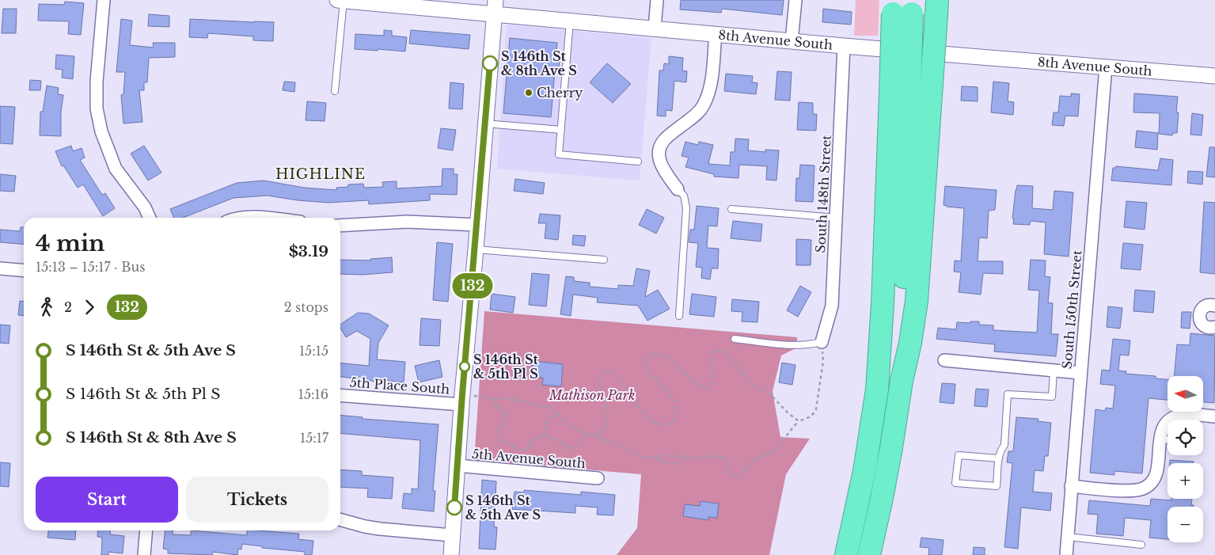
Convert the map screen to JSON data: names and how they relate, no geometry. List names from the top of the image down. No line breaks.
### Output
{"streets":{"street":["8th Avenue South","South 148th Street","South 150th Street","5th Place South","5th Avenue South"]},"crossings":[["8th Avenue South","South 148th Street"],["8th Avenue South","South 150th Street"]],"districts":["HIGHLINE"],"parks":["Mathison Park"],"places":["S 146th St & 8th Ave S","Cherry","S 146th St & 5th Pl S","S 146th St & 5th Ave S"],"lines":["bus line 132"],"north":"left","page":{"on_map":"132","heading":["4 min","15:13 – 15:17 · Bus","$3.19"],"legs":["2","132","2 stops"],"list":[{"name":"S 146th St & 5th Ave S","value":"15:15"},{"name":"S 146th St & 5th Pl S","value":"15:16"},{"name":"S 146th St & 8th Ave S","value":"15:17"}],"map_buttons":["+","−"],"buttons":["Start","Tickets"]}}
